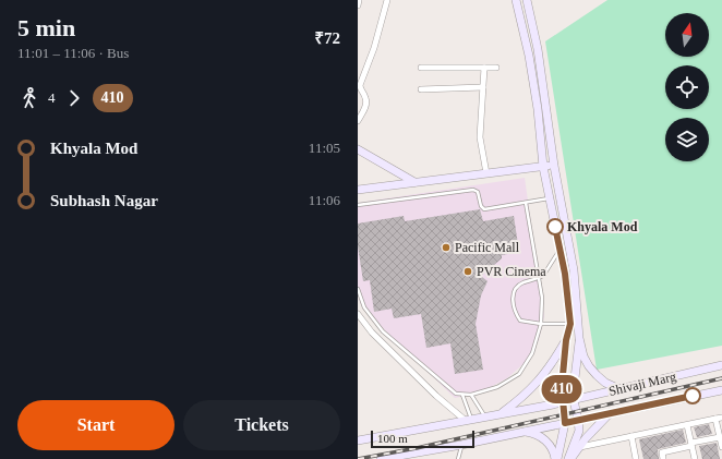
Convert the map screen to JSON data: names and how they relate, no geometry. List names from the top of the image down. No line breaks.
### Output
{"streets":{"street":["Shivaji Marg"]},"places":["Khyala Mod","Pacific Mall","PVR Cinema"],"lines":["bus line 410"],"scale_bar":"100 m","north":"top","page":{"heading":["5 min","11:01 – 11:06 · Bus","₹72"],"on_map":"410","legs":["4","410"],"list":[{"name":"Khyala Mod","value":"11:05"},{"name":"Subhash Nagar","value":"11:06"}],"buttons":["Start","Tickets"],"scale":"100 m"}}
